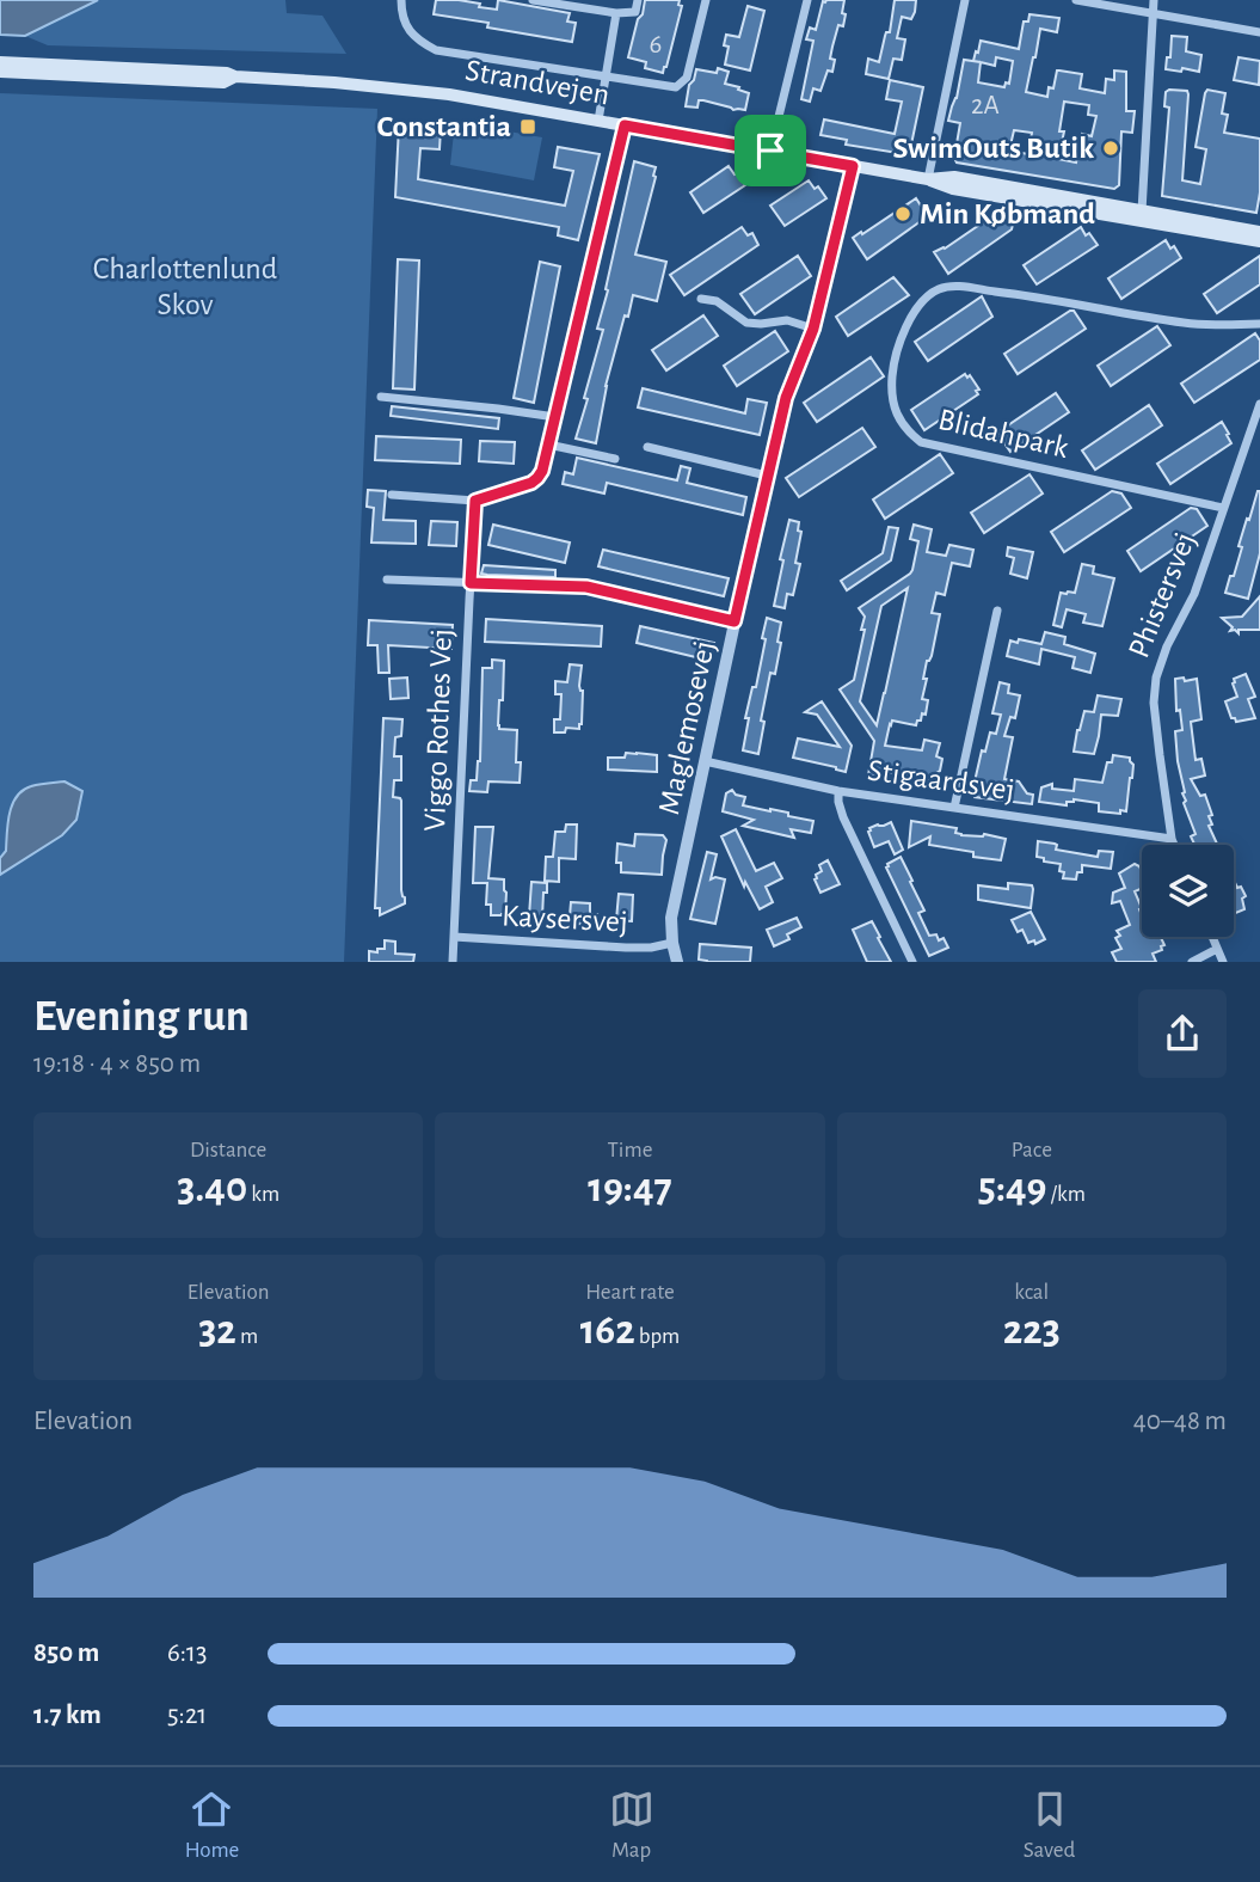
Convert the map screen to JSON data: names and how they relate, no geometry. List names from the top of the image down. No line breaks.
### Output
{"streets":{"main road":["Strandvejen"],"street":["Blidahpark","Phistersvej","Maglemosevej","Viggo Rothes Vej","Stigaardsvej","Kaysersvej"]},"crossings":[["Strandvejen","Maglemosevej"],["Blidahpark","Phistersvej"],["Phistersvej","Stigaardsvej"],["Maglemosevej","Stigaardsvej"],["Maglemosevej","Kaysersvej"],["Viggo Rothes Vej","Kaysersvej"]],"parks":["Charlottenlund Skov"],"places":{"transit":["Constantia"],"other":["SwimOuts Butik","Min Købmand"]},"house_numbers":["6","2A"],"page":{"heading":["Evening run","19:18 · 4 × 850 m"],"stats":[["Distance","3.40 km"],["Time","19:47"],["Pace","5:49 /km"],["Elevation","32 m"],["Heart rate","162 bpm"],["kcal","223"]],"chart":["Elevation","40–48 m"],"list":[{"name":"850 m","note":"6:13"},{"name":"1.7 km","note":"5:21"}],"tabs":["Home","Map","Saved"]}}
